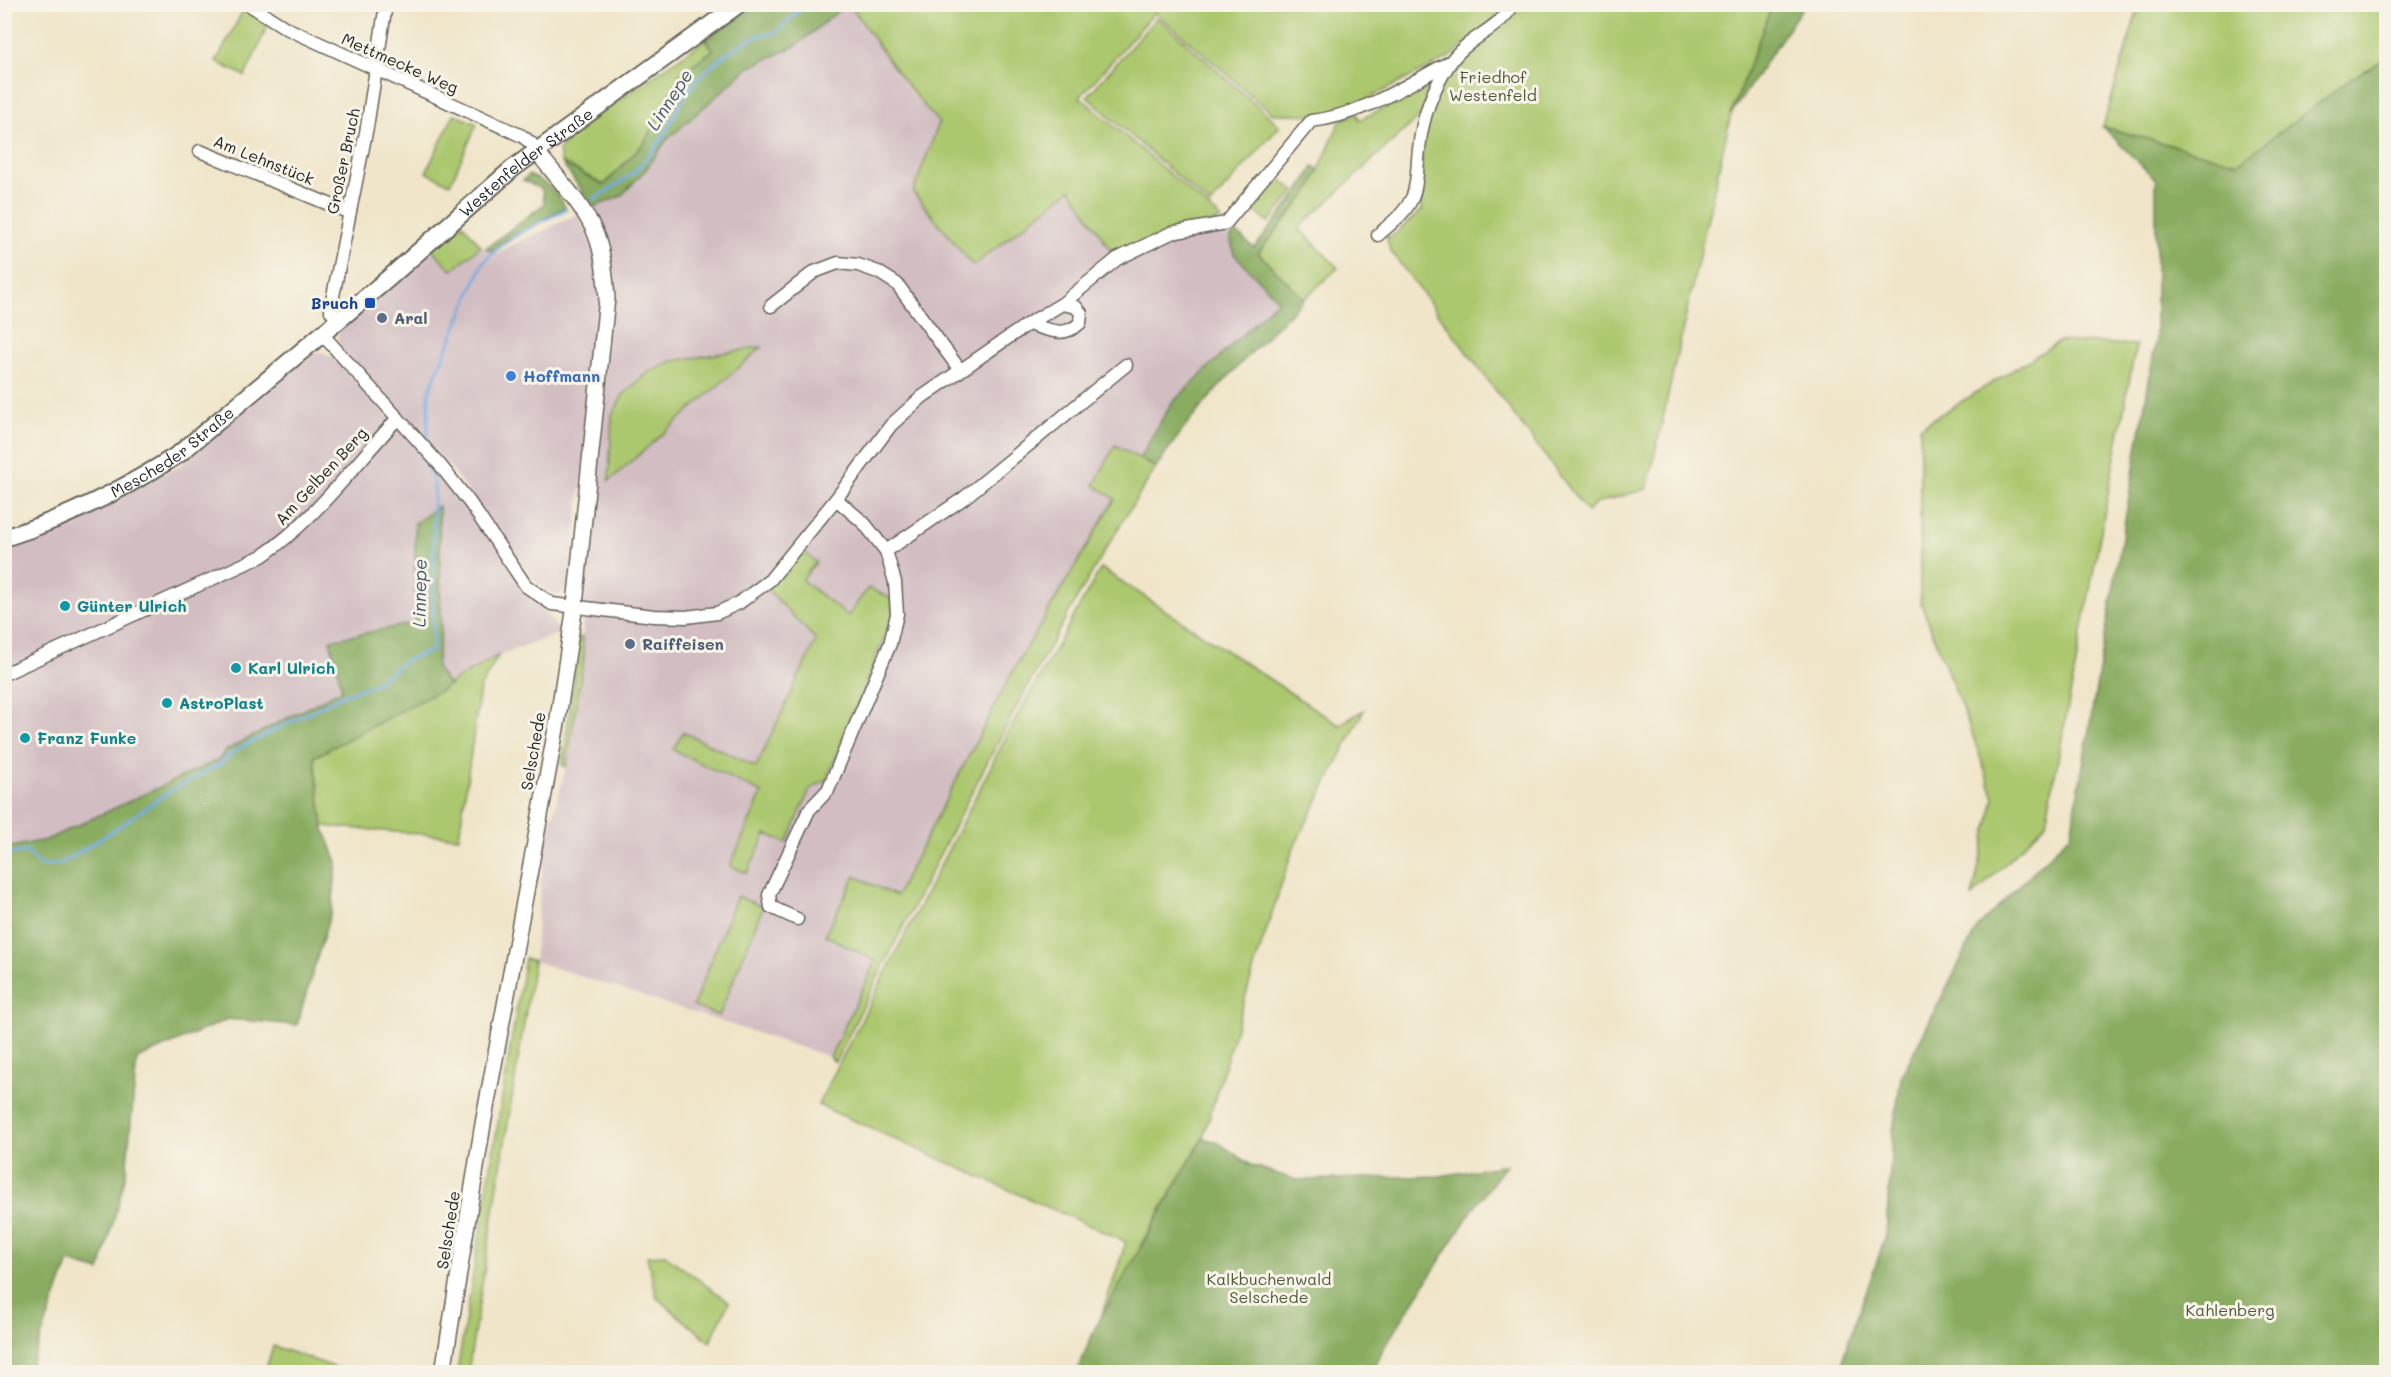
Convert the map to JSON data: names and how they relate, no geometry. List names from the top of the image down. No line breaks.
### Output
{"streets":{"main road":["Westenfelder Straße","Mescheder Straße"],"street":["Mettmecke Weg","Am Lehnstück","Großer Bruch","Am Gelben Berg","Selschede"]},"crossings":[["Mettmecke Weg","Großer Bruch"],["Mettmecke Weg","Westenfelder Straße"],["Mettmecke Weg","Selschede"],["Am Lehnstück","Großer Bruch"],["Großer Bruch","Westenfelder Straße"],["Westenfelder Straße","Mescheder Straße"],["Westenfelder Straße","Selschede"]],"water":["Linnepe"],"parks":["Friedhof Westenfeld","Kalkbuchenwald Selschede","Kahlenberg"],"places":{"transit":["Bruch"],"other":["Aral","Hoffmann","Günter Ulrich","Raiffeisen","Karl Ulrich","AstroPlast","Franz Funke"]}}
